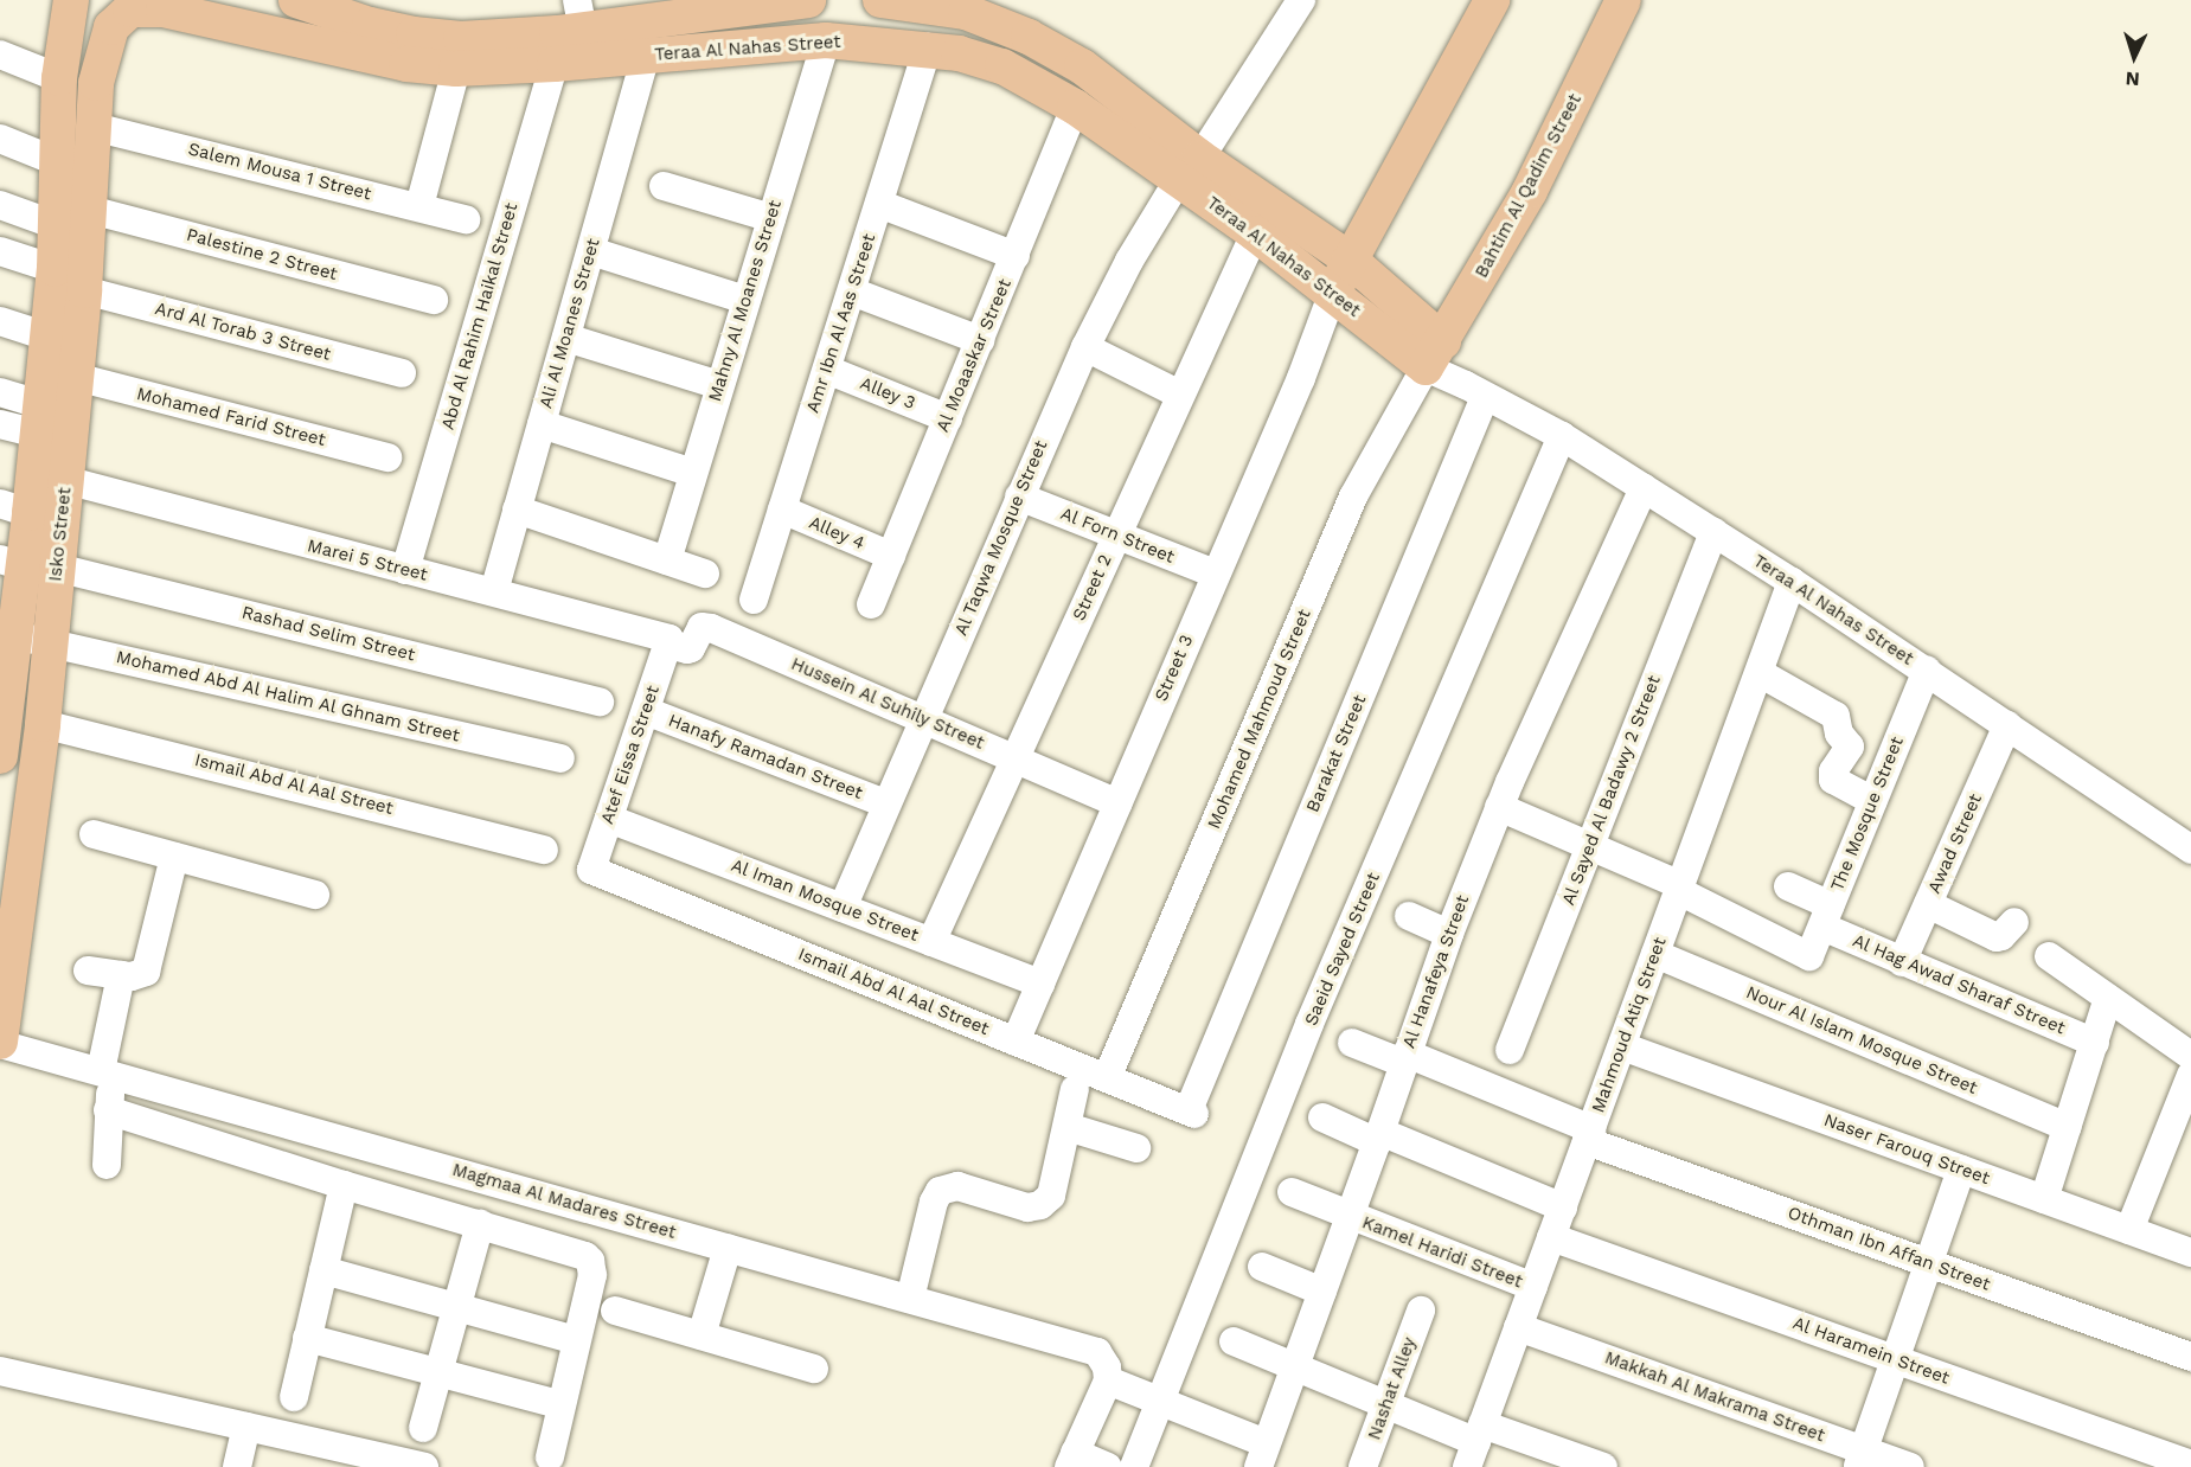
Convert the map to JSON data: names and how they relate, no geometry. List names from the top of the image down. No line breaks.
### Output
{"streets":{"main road":["Teraa Al Nahas Street","Bahtim Al Qadim Street","Isko Street"],"street":["Salem Mousa 1 Street","Palestine 2 Street","Mahny Al Moanes Street","Abd Al Rahim Haikal Street","Ali Al Moanes Street","Amr Ibn Al Aas Street","Ard Al Torab 3 Street","Al Moaaskar Street","Alley 3","Mohamed Farid Street","Alley 4","Al Forn Street","Al Taqwa Mosque Street","Marei 5 Street","Street 2","Rashad Selim Street","Street 3","Mohamed Abd Al Halim Al Ghnam Street","Hussein Al Suhily Street","Mohamed Mahmoud Street","Barakat Street","Atef Eissa Street","Hanafy Ramadan Street","Ismail Abd Al Aal Street","Al Sayed Al Badawy 2 Street","The Mosque Street","Awad Street","Al Iman Mosque Street","Saeid Sayed Street","Al Hanafeya Street","Al Hag Awad Sharaf Street","Mahmoud Atiq Street","Nour Al Islam Mosque Street","Naser Farouq Street","Magmaa Al Madares Street","Othman Ibn Affan Street","Kamel Haridi Street","Al Haramein Street","Nashat Alley","Makkah Al Makrama Street"]},"crossings":[["Teraa Al Nahas Street","Bahtim Al Qadim Street"],["Teraa Al Nahas Street","Mahny Al Moanes Street"],["Teraa Al Nahas Street","Abd Al Rahim Haikal Street"],["Teraa Al Nahas Street","Ali Al Moanes Street"],["Teraa Al Nahas Street","Amr Ibn Al Aas Street"],["Teraa Al Nahas Street","Al Moaaskar Street"],["Teraa Al Nahas Street","Isko Street"],["Teraa Al Nahas Street","Al Taqwa Mosque Street"],["Teraa Al Nahas Street","Street 2"],["Teraa Al Nahas Street","Street 3"],["Teraa Al Nahas Street","Mohamed Mahmoud Street"],["Teraa Al Nahas Street","Barakat Street"],["Teraa Al Nahas Street","Al Sayed Al Badawy 2 Street"],["Teraa Al Nahas Street","The Mosque Street"],["Teraa Al Nahas Street","Awad Street"],["Teraa Al Nahas Street","Saeid Sayed Street"],["Teraa Al Nahas Street","Al Hanafeya Street"],["Teraa Al Nahas Street","Mahmoud Atiq Street"],["Salem Mousa 1 Street","Isko Street"],["Bahtim Al Qadim Street","Mohamed Mahmoud Street"],["Palestine 2 Street","Isko Street"],["Abd Al Rahim Haikal Street","Marei 5 Street"],["Ali Al Moanes Street","Marei 5 Street"],["Amr Ibn Al Aas Street","Alley 3"],["Amr Ibn Al Aas Street","Alley 4"],["Ard Al Torab 3 Street","Isko Street"],["Al Moaaskar Street","Alley 3"],["Al Moaaskar Street","Alley 4"],["Mohamed Farid Street","Isko Street"],["Isko Street","Marei 5 Street"],["Isko Street","Rashad Selim Street"],["Isko Street","Mohamed Abd Al Halim Al Ghnam Street"],["Isko Street","Ismail Abd Al Aal Street"],["Isko Street","Magmaa Al Madares Street"],["Al Forn Street","Al Taqwa Mosque Street"],["Al Forn Street","Street 2"],["Al Forn Street","Street 3"],["Al Taqwa Mosque Street","Hussein Al Suhily Street"],["Al Taqwa Mosque Street","Hanafy Ramadan Street"],["Al Taqwa Mosque Street","Al Iman Mosque Street"],["Marei 5 Street","Hussein Al Suhily Street"],["Marei 5 Street","Atef Eissa Street"],["Street 2","Hussein Al Suhily Street"],["Street 2","Al Iman Mosque Street"],["Street 3","Hussein Al Suhily Street"],["Street 3","Ismail Abd Al Aal Street"],["Street 3","Al Iman Mosque Street"],["Hussein Al Suhily Street","Atef Eissa Street"],["Mohamed Mahmoud Street","Ismail Abd Al Aal Street"],["Barakat Street","Ismail Abd Al Aal Street"],["Atef Eissa Street","Hanafy Ramadan Street"],["Atef Eissa Street","Ismail Abd Al Aal Street"],["Atef Eissa Street","Al Iman Mosque Street"],["The Mosque Street","Al Hag Awad Sharaf Street"],["The Mosque Street","Mahmoud Atiq Street"],["Awad Street","Al Hag Awad Sharaf Street"],["Al Hanafeya Street","Othman Ibn Affan Street"],["Al Hanafeya Street","Kamel Haridi Street"],["Mahmoud Atiq Street","Nour Al Islam Mosque Street"],["Mahmoud Atiq Street","Naser Farouq Street"],["Mahmoud Atiq Street","Othman Ibn Affan Street"],["Mahmoud Atiq Street","Kamel Haridi Street"],["Mahmoud Atiq Street","Al Haramein Street"],["Mahmoud Atiq Street","Makkah Al Makrama Street"]],"north":"bottom"}
